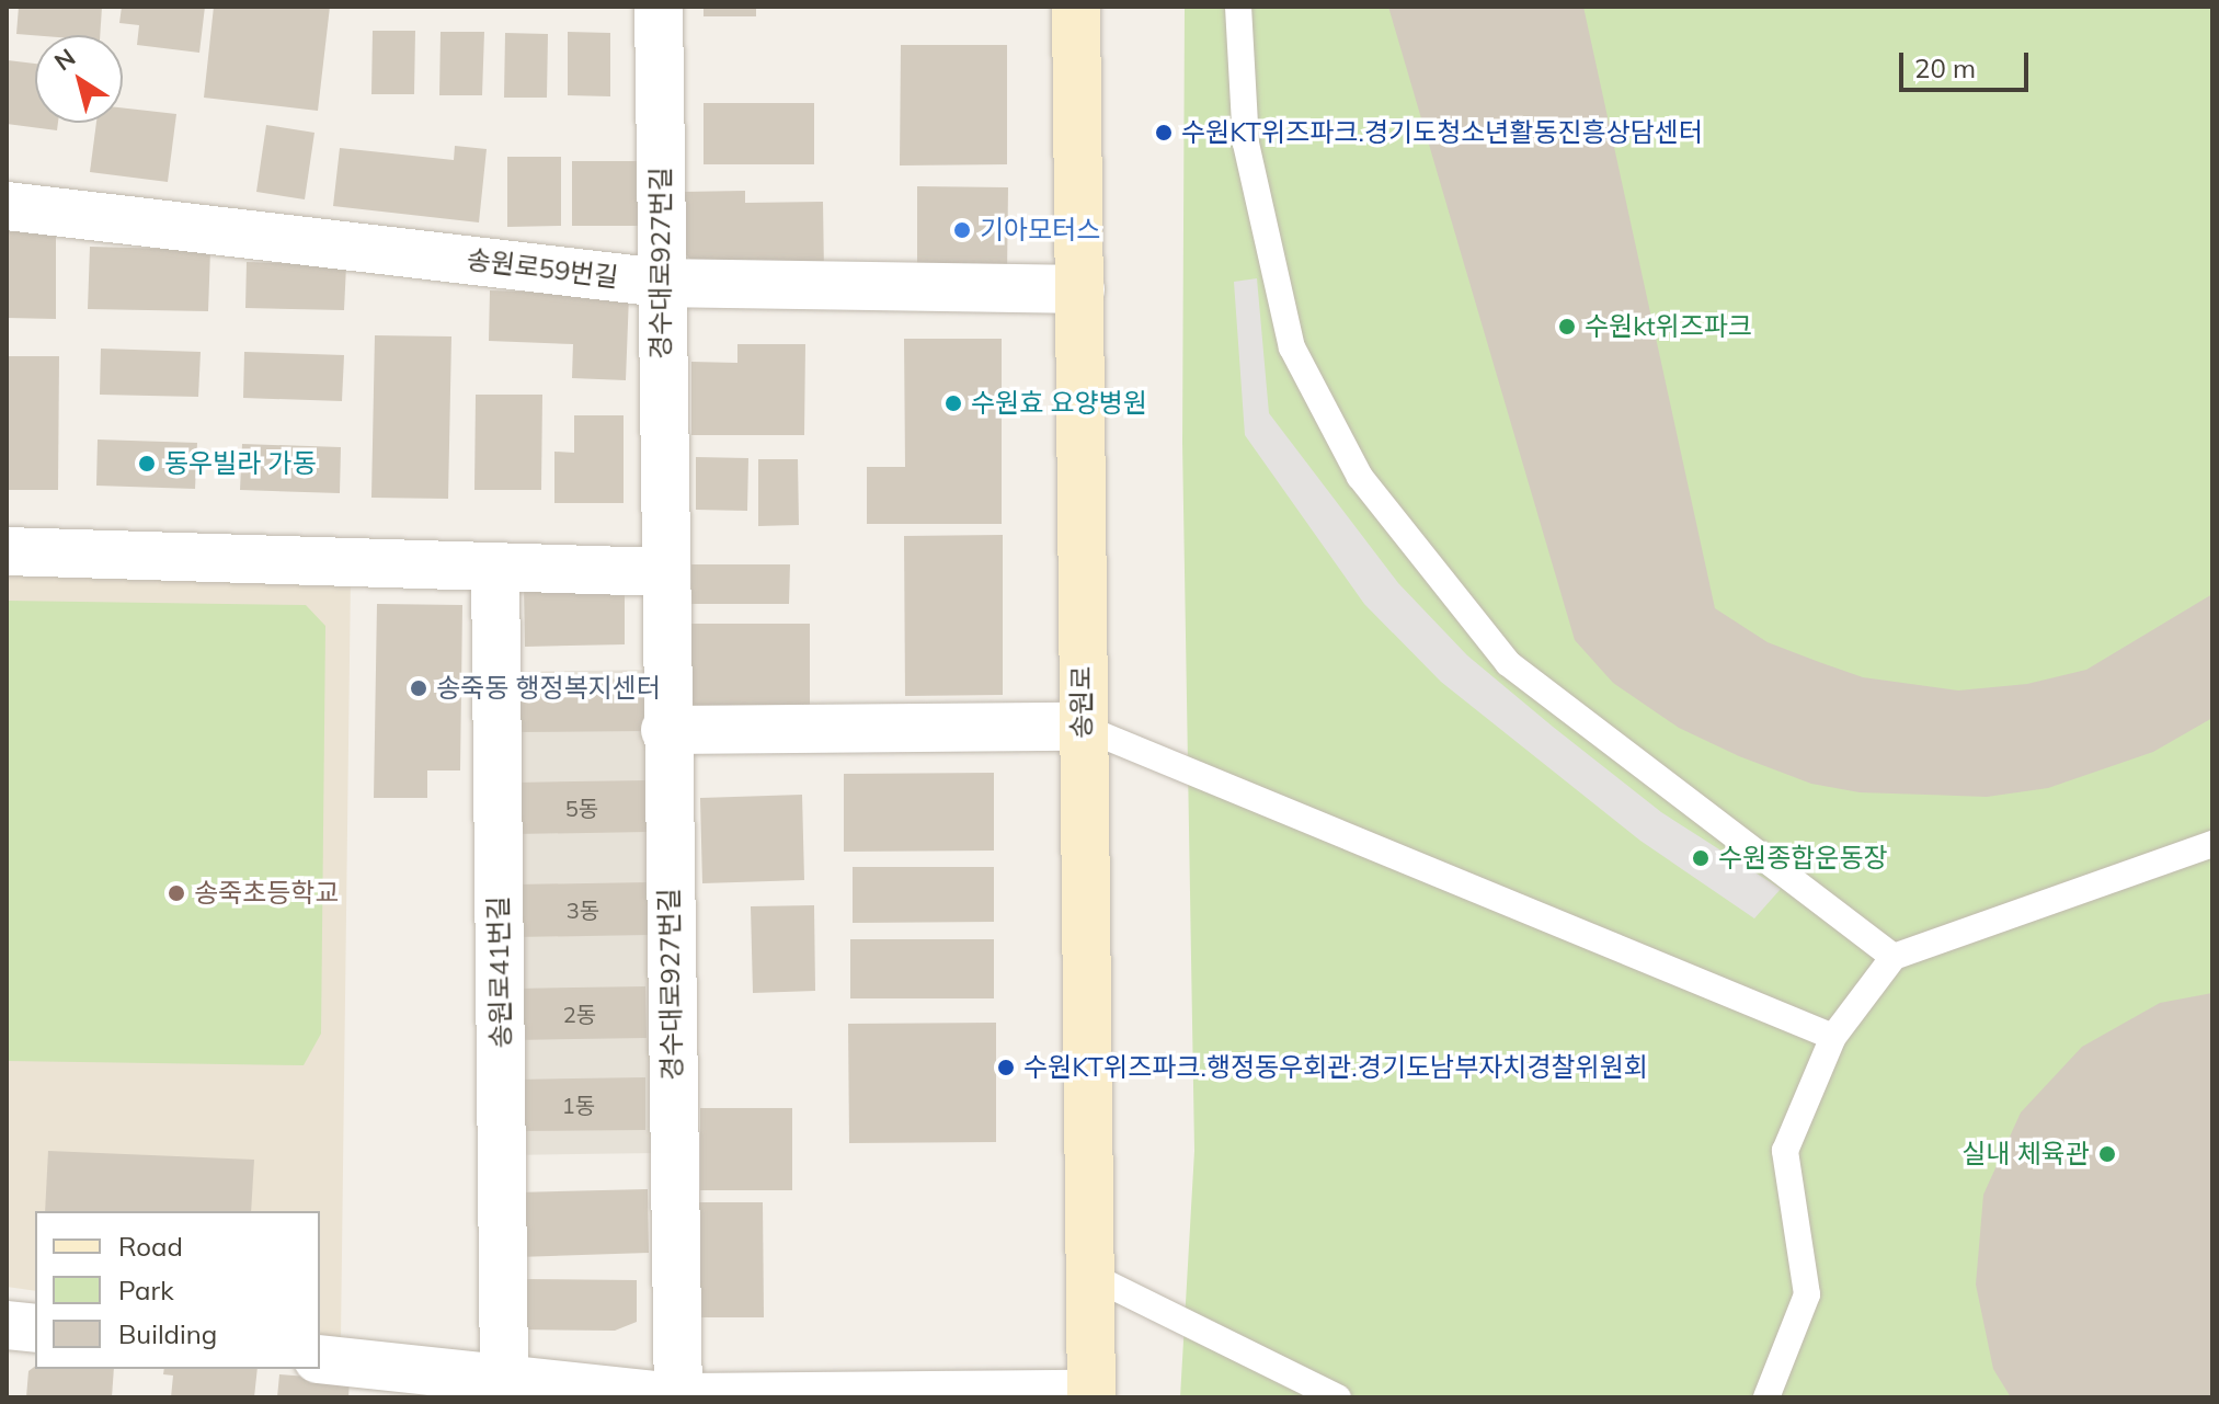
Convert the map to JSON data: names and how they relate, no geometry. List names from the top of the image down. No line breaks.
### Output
{"streets":{"main road":["송원로"],"street":["경수대로927번길","송원로59번길","송원로41번길"]},"crossings":[["경수대로927번길","송원로59번길"],["송원로59번길","송원로"]],"places":["수원KT위즈파크.경기도청소년활동진흥상담센터","기아모터스","수원kt위즈파크","수원효 요양병원","동우빌라 가동","송죽동 행정복지센터","수원종합운동장","송죽초등학교","수원KT위즈파크.행정동우회관.경기도남부자치경찰위원회","실내 체육관"],"house_numbers":["5동","3동","2동","1동"],"legend":["Road","Park","Building"],"scale_bar":"20 m","north":"top left"}
